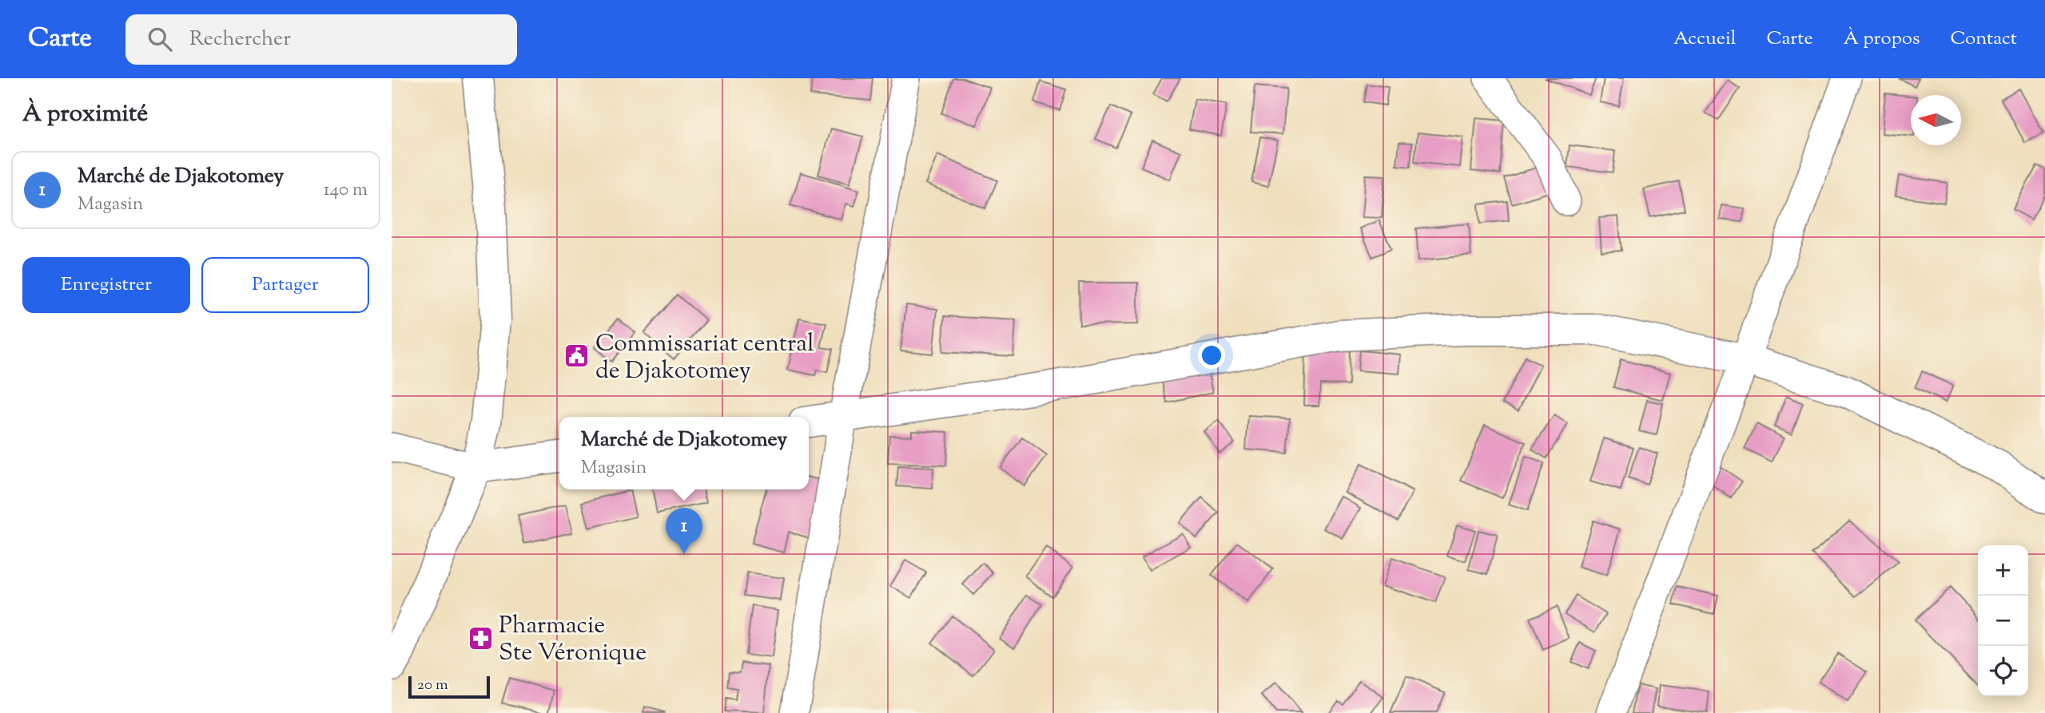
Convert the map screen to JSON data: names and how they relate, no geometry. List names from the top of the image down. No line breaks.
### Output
{"places":{"public building":["Commissariat central de Djakotomey"],"pharmacy":["Pharmacie Ste Véronique"]},"scale_bar":"20 m","north":"left","page":{"header":"Carte","search":"Rechercher","nav":["Accueil","Carte","À propos","Contact"],"heading":"À proximité","list":[{"mark":"1","name":"Marché de Djakotomey","note":"Magasin","value":"140 m"}],"buttons":["Enregistrer","Partager"],"popup":["Marché de Djakotomey","Magasin"],"pins":"1","map_buttons":["+","−"],"scale":"20 m"}}
